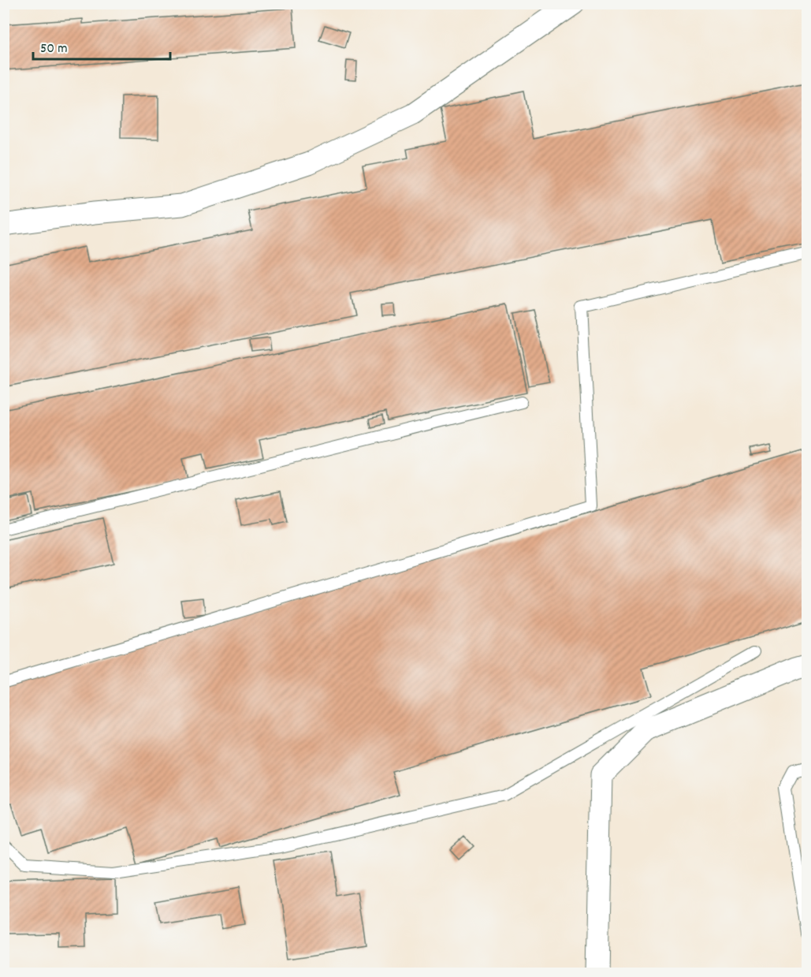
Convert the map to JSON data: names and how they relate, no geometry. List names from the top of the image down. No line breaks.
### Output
{"scale_bar":"50 m"}
